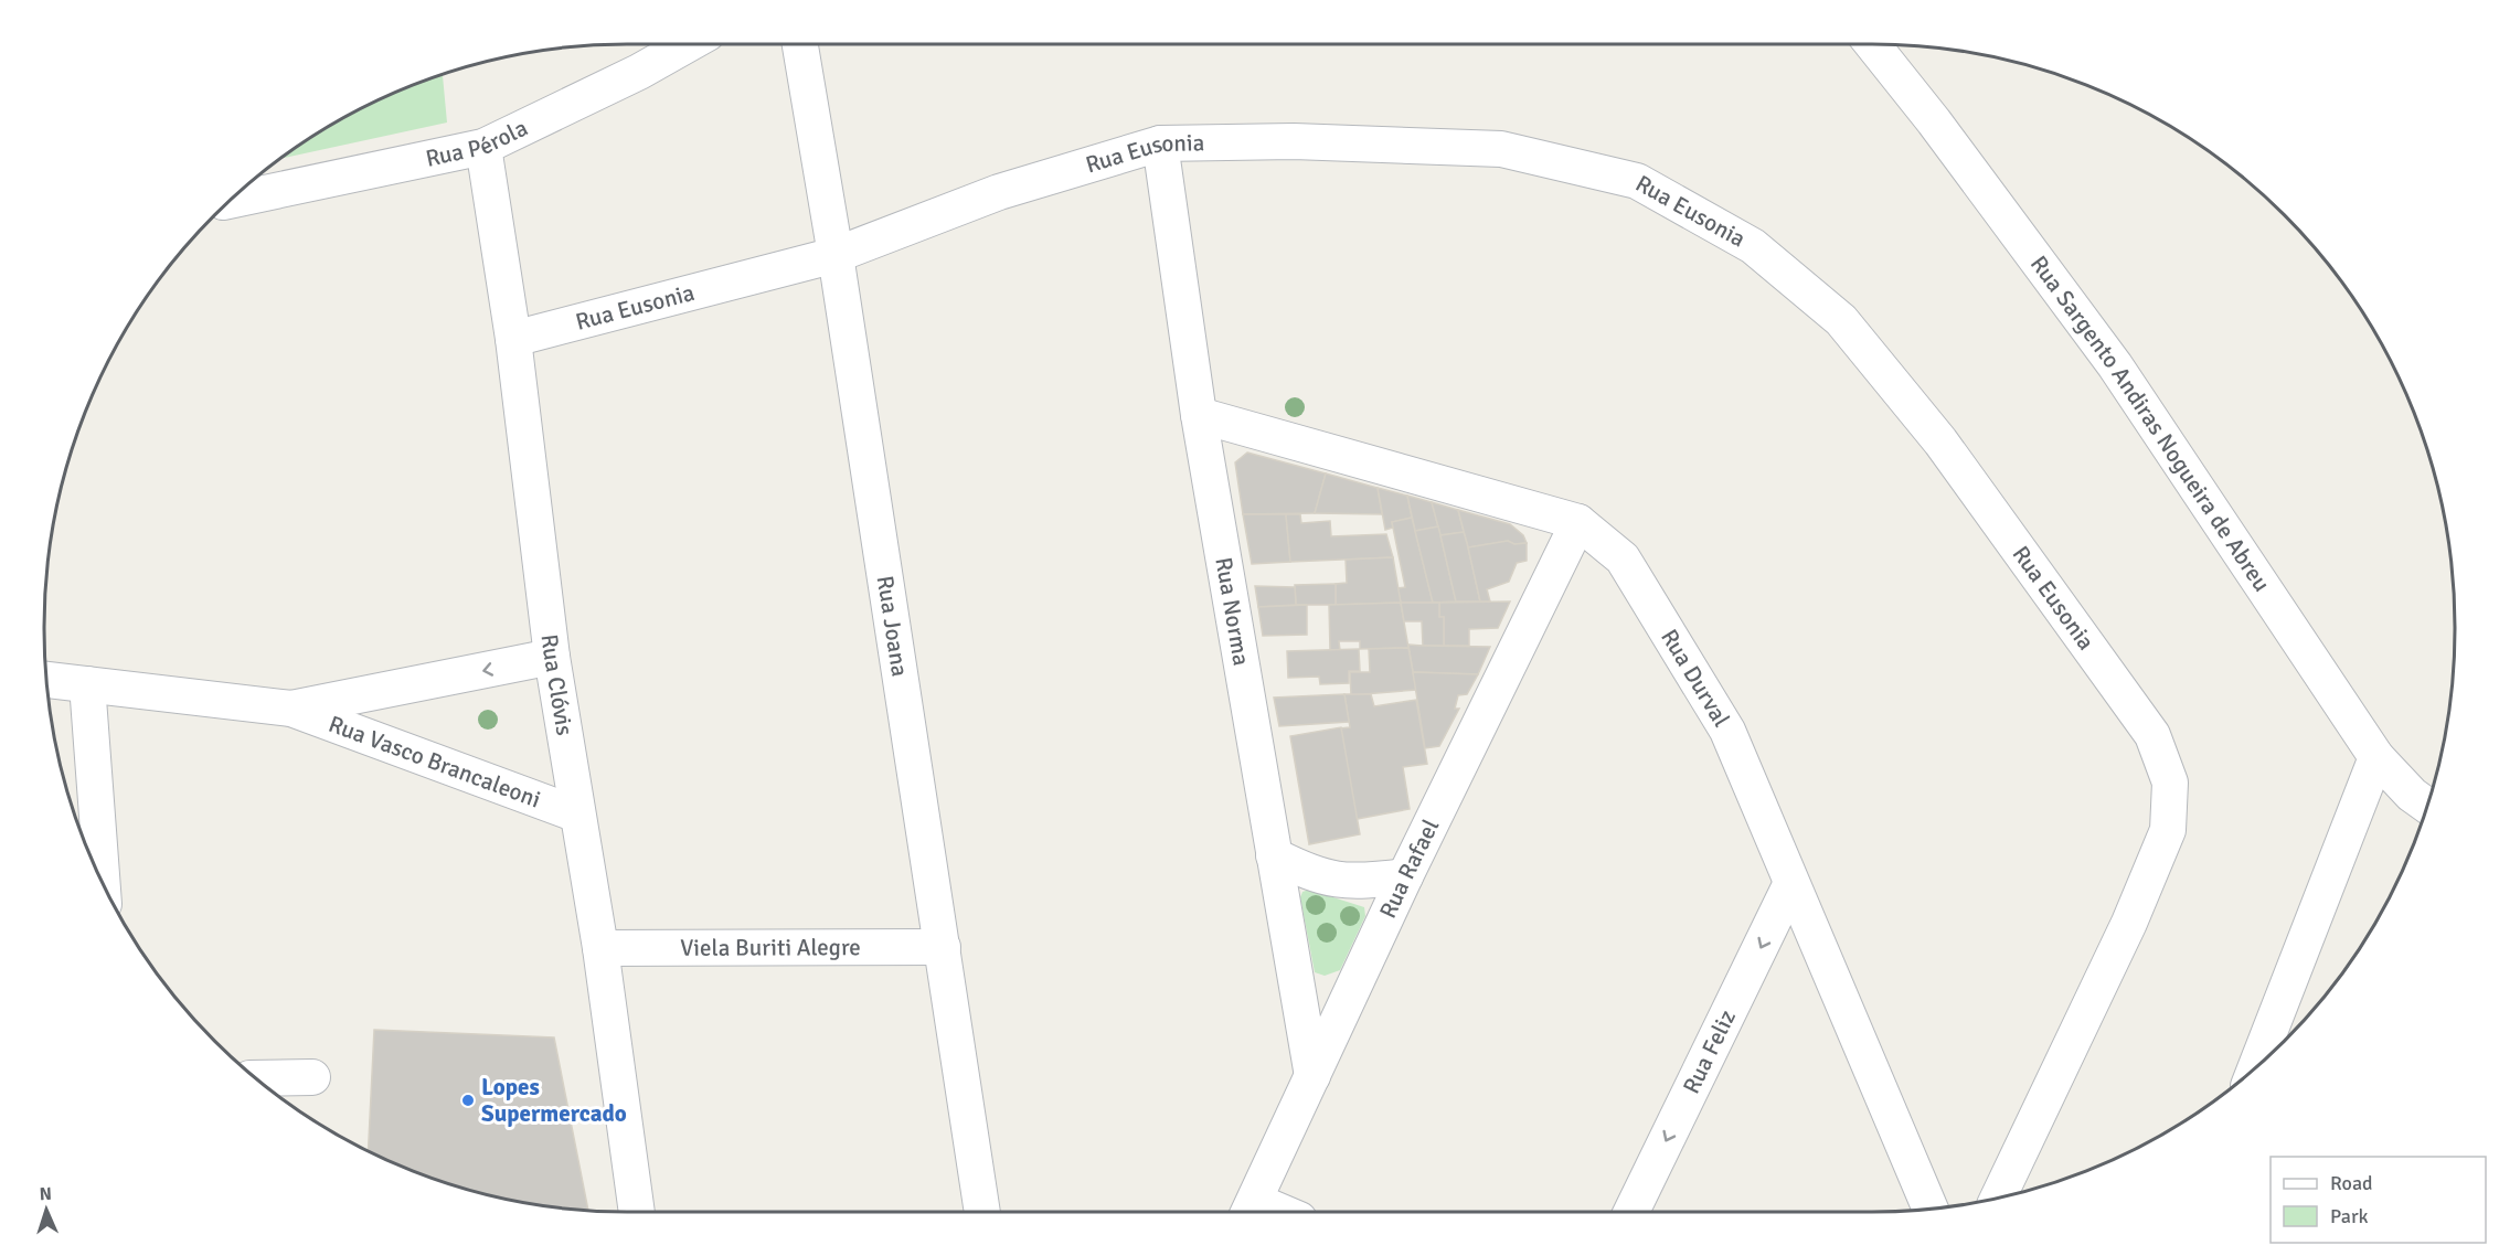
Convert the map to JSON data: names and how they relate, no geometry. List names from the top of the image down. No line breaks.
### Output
{"streets":{"street":["Rua Pérola","Rua Eusonia","Rua Sargento Andiras Nogueira de Abreu","Rua Norma","Rua Joana","Rua Durval","Rua Clóvis","Rua Vasco Brancaleoni","Rua Rafael","Viela Buriti Alegre","Rua Feliz"]},"crossings":[["Rua Pérola","Rua Clóvis"],["Rua Eusonia","Rua Norma"],["Rua Eusonia","Rua Joana"],["Rua Eusonia","Rua Clóvis"],["Rua Norma","Rua Durval"],["Rua Norma","Rua Rafael"],["Rua Joana","Viela Buriti Alegre"],["Rua Durval","Rua Rafael"],["Rua Durval","Rua Feliz"],["Rua Clóvis","Rua Vasco Brancaleoni"],["Rua Clóvis","Viela Buriti Alegre"]],"one_way":["Rua Feliz"],"places":["Lopes Supermercado"],"legend":["Road","Park"],"north":"top"}
